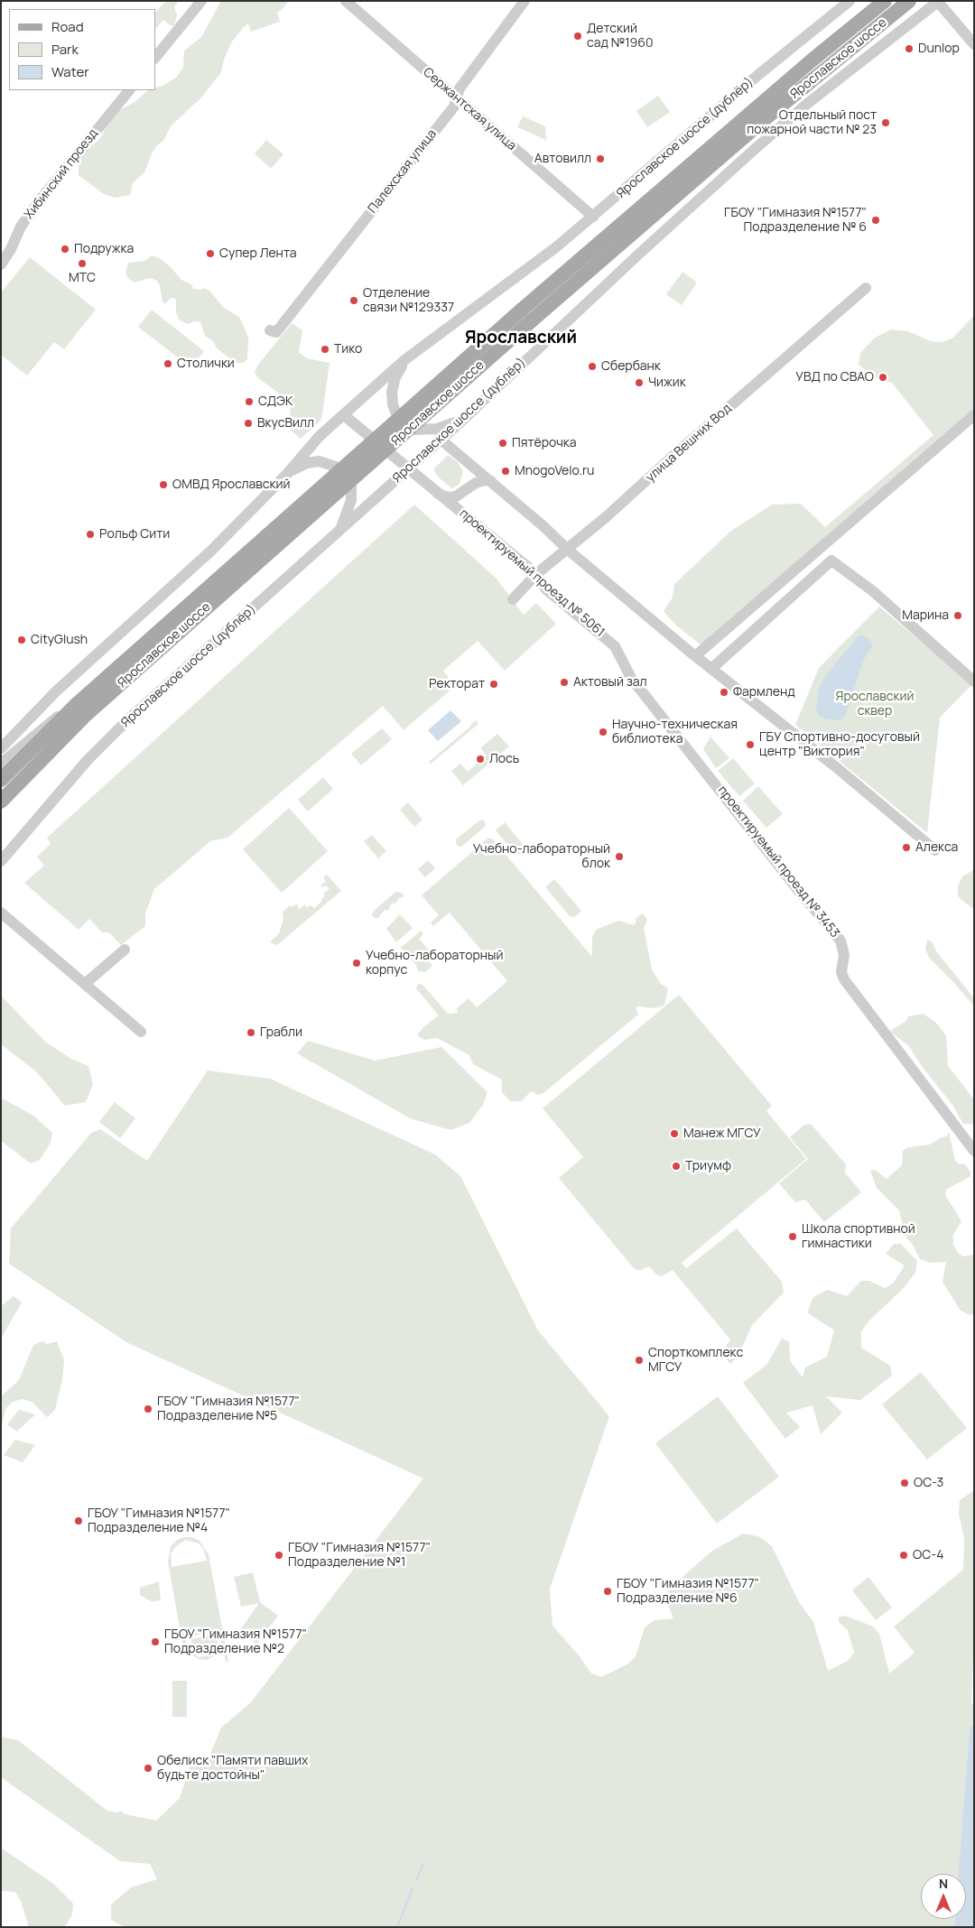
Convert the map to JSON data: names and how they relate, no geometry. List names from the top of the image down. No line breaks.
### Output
{"streets":{"main road":["Ярославское шоссе"],"street":["Сержантская улица","Ярославское шоссе (дублёр)","Палехская улица","Хибинский проезд","улица Вешних Вод","проектируемый проезд № 5061","проектируемый проезд № 3453"]},"crossings":[["Сержантская улица","Ярославское шоссе (дублёр)"],["Сержантская улица","Палехская улица"],["Ярославское шоссе (дублёр)","проектируемый проезд № 5061"],["улица Вешних Вод","проектируемый проезд № 5061"],["проектируемый проезд № 5061","проектируемый проезд № 3453"]],"districts":["Ярославский"],"parks":["Ярославский сквер"],"places":["Детский сад №1960","Dunlop","Отдельный пост пожарной части № 23","Автовилл","ГБОУ \"Гимназия №1577\" Подразделение № 6","Подружка","Супер Лента","МТС","Отделение связи №129337","Тико","Столички","Сбербанк","УВД по СВАО","Чижик","СДЭК","ВкусВилл","Пятёрочка","MnogoVelo.ru","ОМВД Ярославский","Рольф Сити","Марина","CityGlush","Актовый зал","Ректорат","Фармленд","Научно-техническая библиотека","ГБУ Спортивно-досуговый центр \"Виктория\"","Лось","Алекса","Учебно-лабораторный блок","Учебно-лабораторный корпус","Грабли","Манеж МГСУ","Триумф","Школа спортивной гимнастики","Спорткомплекс МГСУ","ГБОУ \"Гимназия №1577\" Подразделение №5","ОС-3","ГБОУ \"Гимназия №1577\" Подразделение №4","ГБОУ \"Гимназия №1577\" Подразделение №1","ОС-4","ГБОУ \"Гимназия №1577\" Подразделение №6","ГБОУ \"Гимназия №1577\" Подразделение №2","Обелиск \"Памяти павших будьте достойны\""],"legend":["Road","Park","Water"],"north":"top"}
